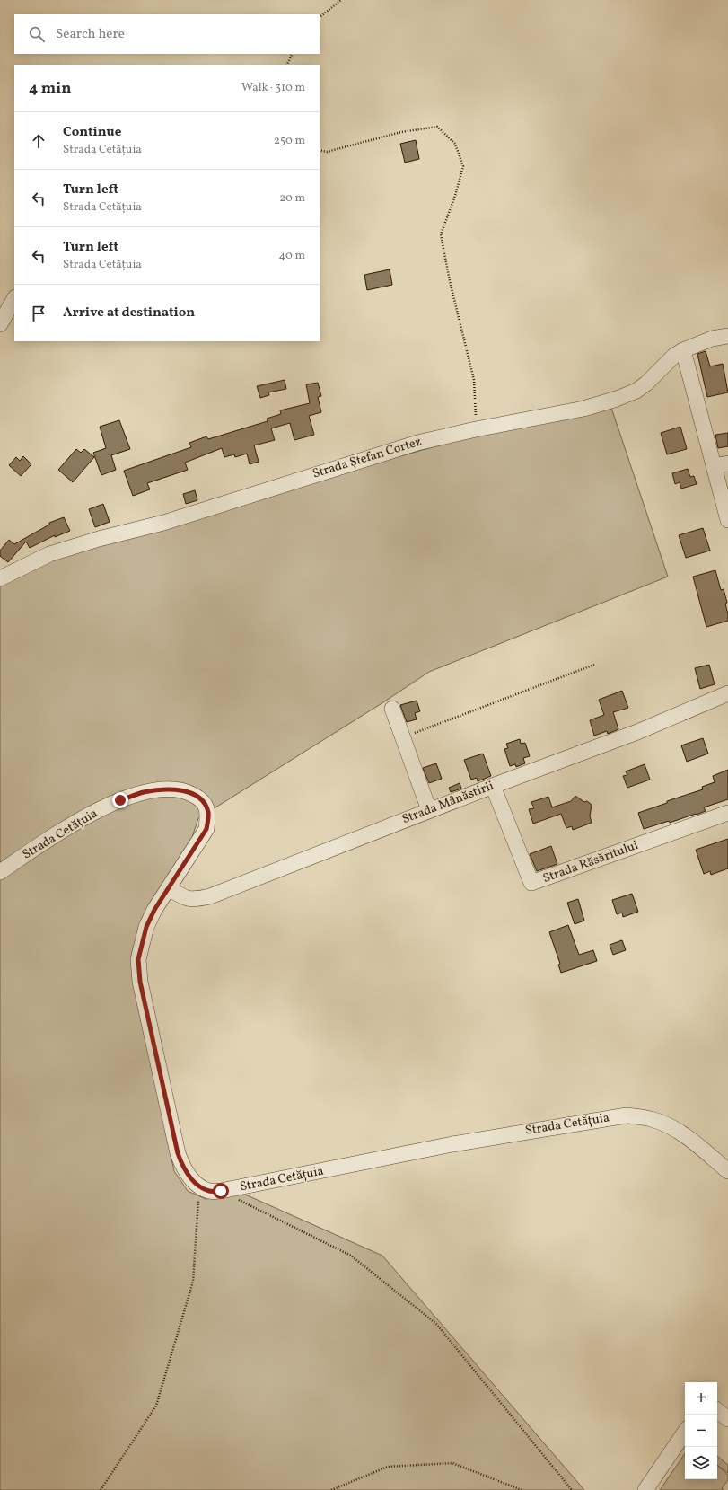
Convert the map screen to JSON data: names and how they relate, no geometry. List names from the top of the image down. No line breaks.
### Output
{"streets":{"street":["Strada Ștefan Cortez","Strada Mânăstirii","Strada Cetățuia","Strada Răsăritului"]},"crossings":[["Strada Mânăstirii","Strada Cetățuia"],["Strada Mânăstirii","Strada Răsăritului"]],"page":{"search":"Search here","heading":["4 min","Walk · 310 m"],"list":[["Continue","Strada Cetățuia","250 m"],["Turn left","Strada Cetățuia","20 m"],["Turn left","Strada Cetățuia","40 m"],"Arrive at destination"],"map_buttons":["+","−"]}}
